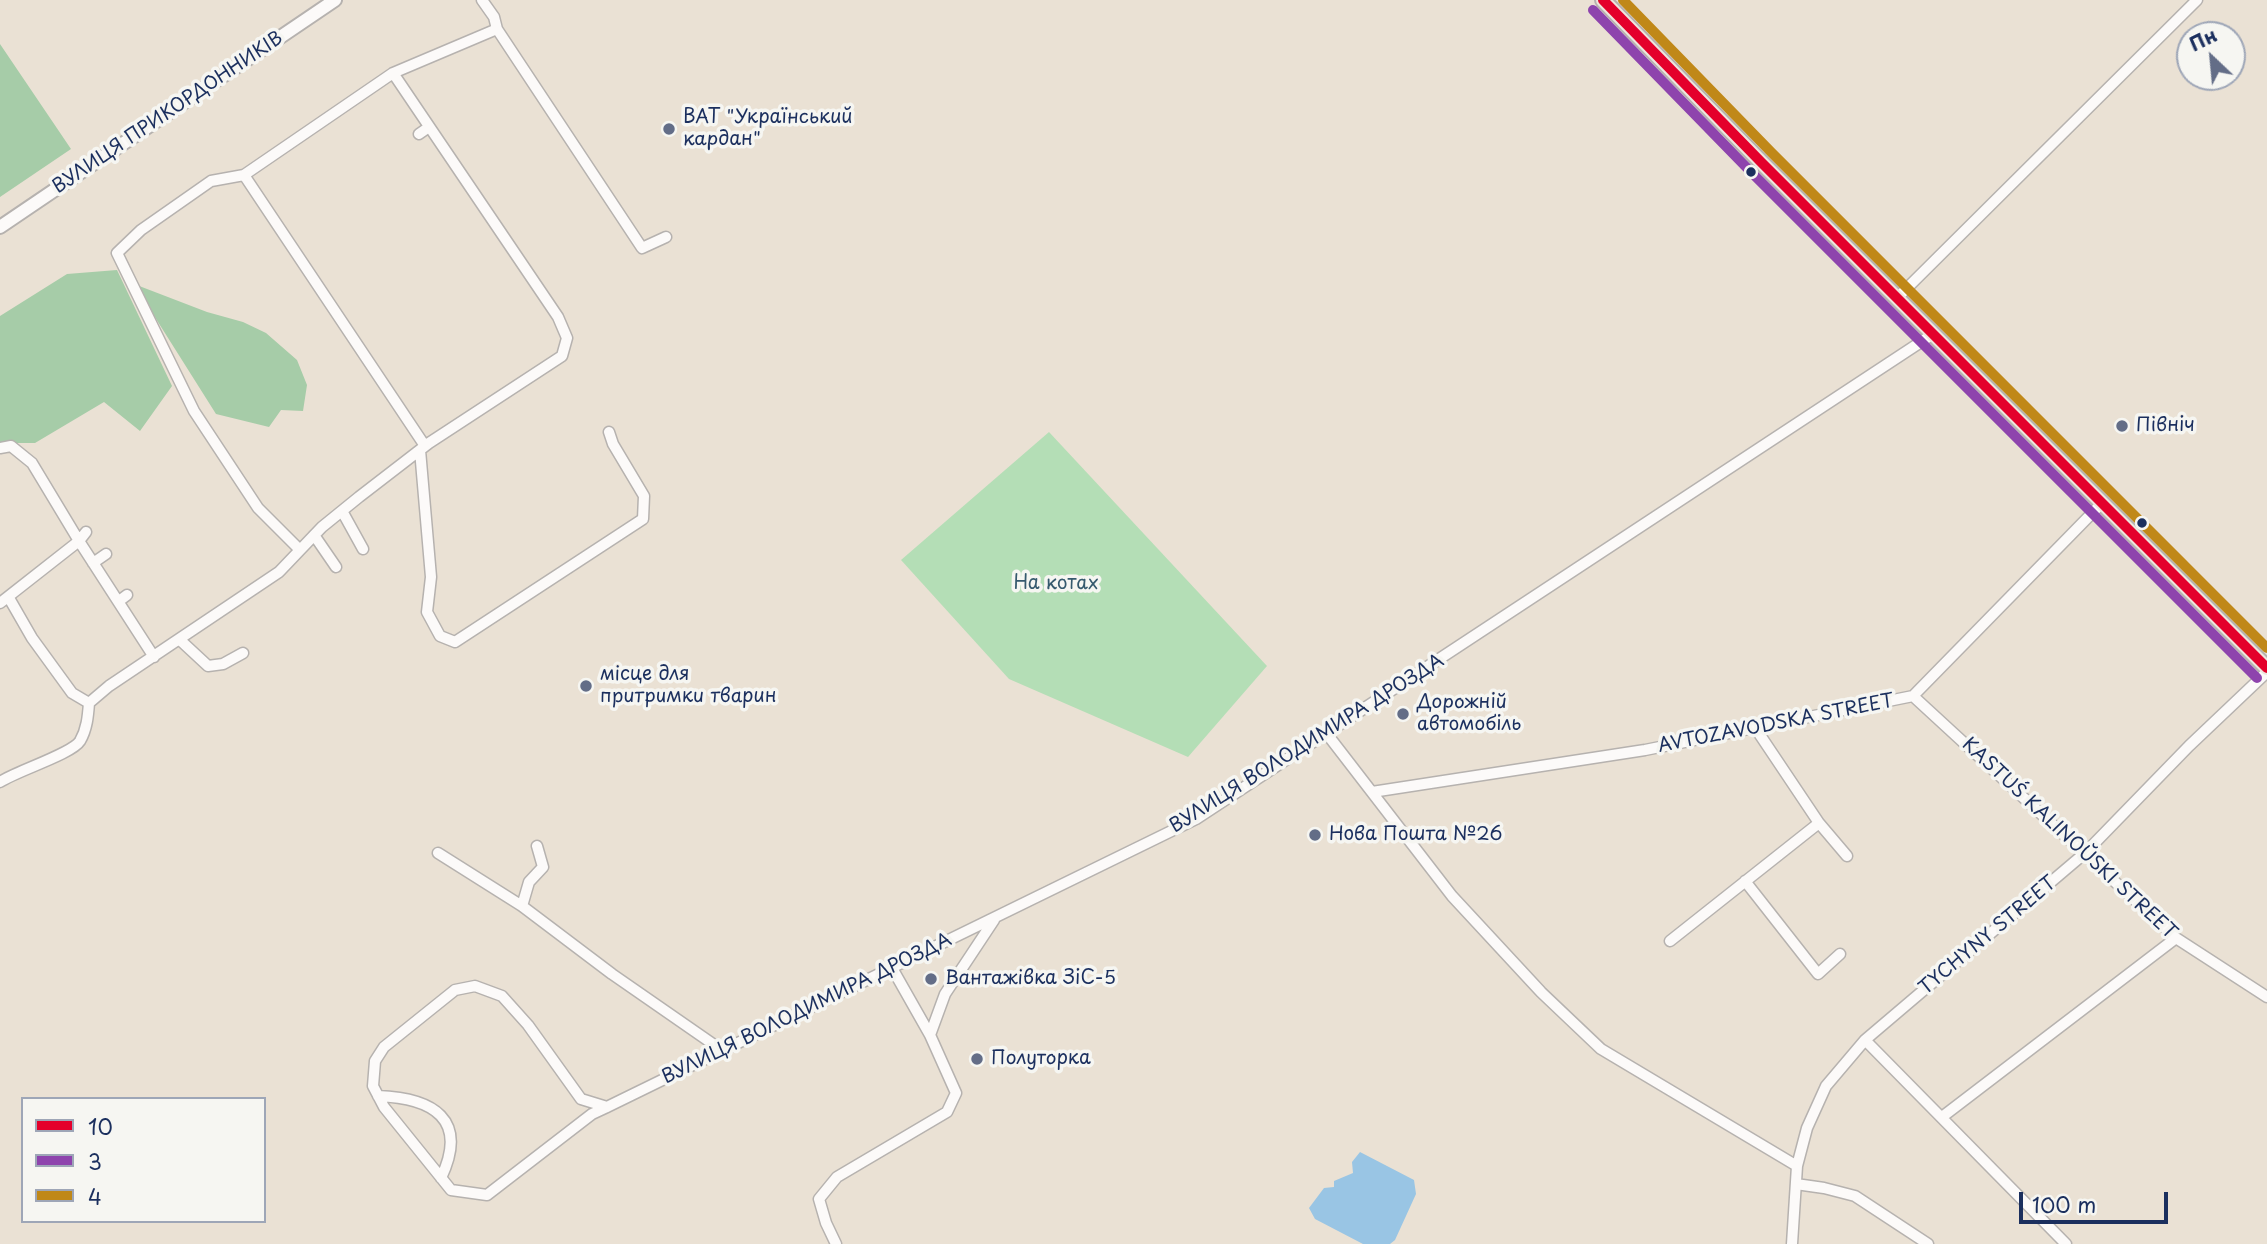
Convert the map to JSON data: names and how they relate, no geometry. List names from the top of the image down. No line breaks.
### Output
{"streets":{"street":["ВУЛИЦЯ ПРИКОРДОННИКІВ","AVTOZAVODSKA STREET","ВУЛИЦЯ ВОЛОДИМИРА ДРОЗДА","KASTUŚ KALINOŬSKI STREET","TYCHYNY STREET"]},"crossings":[["AVTOZAVODSKA STREET","KASTUŚ KALINOŬSKI STREET"],["KASTUŚ KALINOŬSKI STREET","TYCHYNY STREET"]],"parks":["На котах"],"places":["ВАТ \"Український кардан\"","Північ","місце для притримки тварин","Дорожній автомобіль","Нова Пошта №26","Вантажівка ЗіС-5","Полуторка"],"lines":["transit line 10","transit line 4","transit line 3"],"legend":["10","3","4"],"scale_bar":"100 m","north":"top left"}
